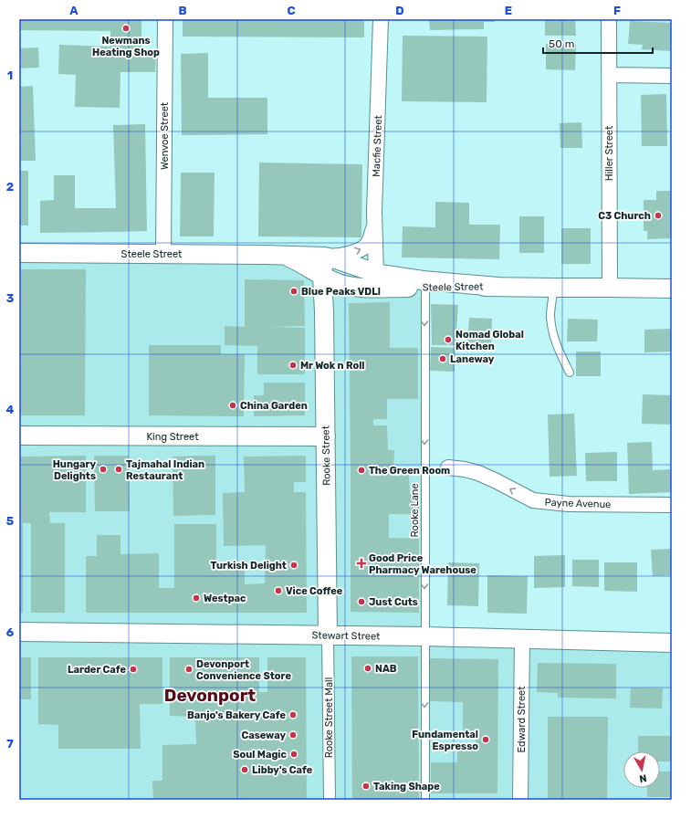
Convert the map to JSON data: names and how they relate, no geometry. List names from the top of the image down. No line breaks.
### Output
{"streets":{"street":["Wenvoe Street","Macfie Street","Hiller Street","Steele Street","King Street","Rooke Street","Payne Avenue","Stewart Street","Rooke Street Mall","Edward Street"],"lane":["Rooke Lane"]},"crossings":[["Wenvoe Street","Steele Street"],["Macfie Street","Steele Street"],["Hiller Street","Steele Street"],["Steele Street","Rooke Street"],["Steele Street","Rooke Lane"],["King Street","Rooke Street"],["Rooke Street","Stewart Street"],["Rooke Street","Rooke Street Mall"],["Rooke Lane","Stewart Street"],["Stewart Street","Rooke Street Mall"],["Stewart Street","Edward Street"]],"one_way":["Payne Avenue","Rooke Lane"],"districts":["Devonport"],"places":{"other":["Newmans Heating Shop","C3 Church","Blue Peaks VDLl","Nomad Global Kitchen","Laneway","Mr Wok n Roll","China Garden","Hungary Delights","Tajmahal Indian Restaurant","The Green Room","Turkish Delight","Vice Coffee","Westpac","Just Cuts","NAB","Larder Cafe","Devonport Convenience Store","Banjo's Bakery Cafe","Caseway","Fundamental Espresso","Soul Magic","Libby's Cafe","Taking Shape"],"health":["Good Price Pharmacy Warehouse"]},"scale_bar":"50 m","north":"bottom","grid":{"columns":["A","B","C","D","E","F"],"rows":["1","2","3","4","5","6","7"]}}
